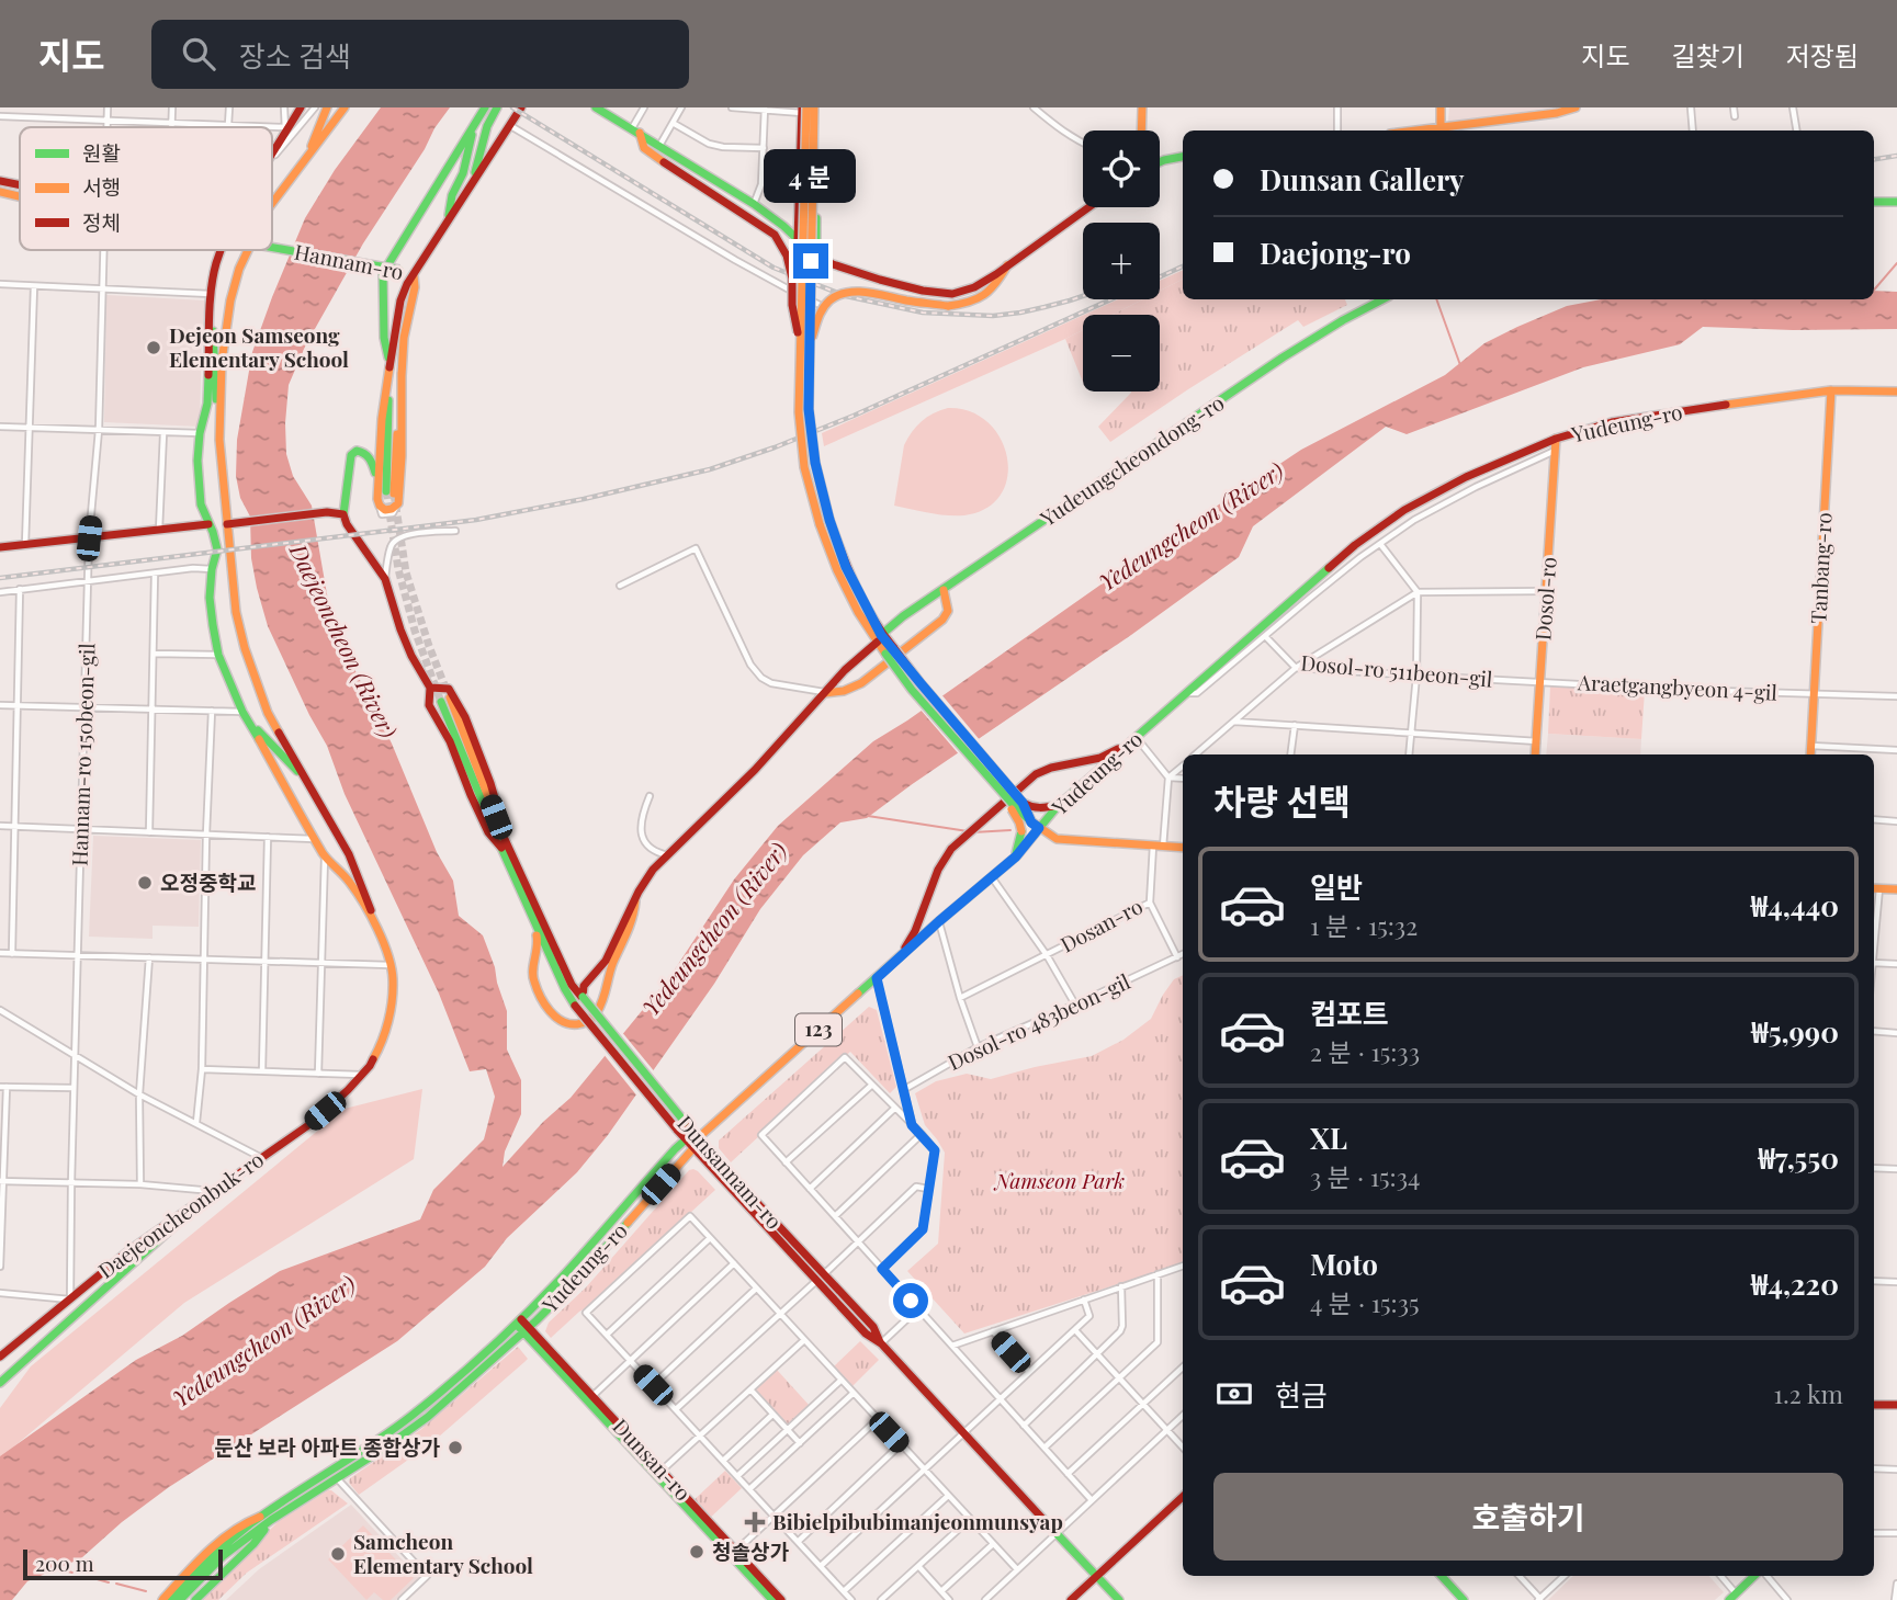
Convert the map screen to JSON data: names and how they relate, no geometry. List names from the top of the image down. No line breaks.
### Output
{"streets":{"main road":["Hannam-ro","Yudeung-ro","Yudeungcheondong-ro","Tanbang-ro","Dosol-ro","123","Dunsannam-ro","Daejeoncheonbuk-ro","Dunsan-ro"],"street":["Dosol-ro 511beon-gil","Araetgangbyeon 4-gil","Hannam-ro 150beon-gil","Dosan-ro","Dosol-ro 483beon-gil"]},"crossings":[["Yudeung-ro","Tanbang-ro"],["Yudeung-ro","Dosol-ro"],["Yudeung-ro","Dunsannam-ro"],["Yudeung-ro","Dunsan-ro"],["Yudeungcheondong-ro","Dunsannam-ro"],["Tanbang-ro","Araetgangbyeon 4-gil"],["Dosol-ro","Dosol-ro 511beon-gil"],["Dosol-ro","Araetgangbyeon 4-gil"],["Dosol-ro 511beon-gil","Araetgangbyeon 4-gil"],["Hannam-ro 150beon-gil","Daejeoncheonbuk-ro"]],"water":["Yedeungcheon (River)","Daejeoncheon (River)"],"parks":["Namseon Park"],"places":{"other":["Dejeon Samseong Elementary School","오정중학교","둔산 보라 아파트 종합상가","청솔상가","Samcheon Elementary School"],"health":["Bibielpibubimanjeonmunsyap"]},"legend":["원활","서행","정체"],"scale_bar":"200 m","page":{"header":"지도","search":"장소 검색","nav":["지도","길찾기","저장됨"],"map_buttons":["+","−"],"banner":["Dunsan Gallery","Daejong-ro"],"bubble":"4 분","heading":"차량 선택","list":[{"name":"일반","note":"1 분 · 15:32","value":"₩4,440"},{"name":"컴포트","note":"2 분 · 15:33","value":"₩5,990"},{"name":"XL","note":"3 분 · 15:34","value":"₩7,550"},{"name":"Moto","note":"4 분 · 15:35","value":"₩4,220"}],"pay":["현금","1.2 km"],"buttons":"호출하기","scale":"200 m"}}
